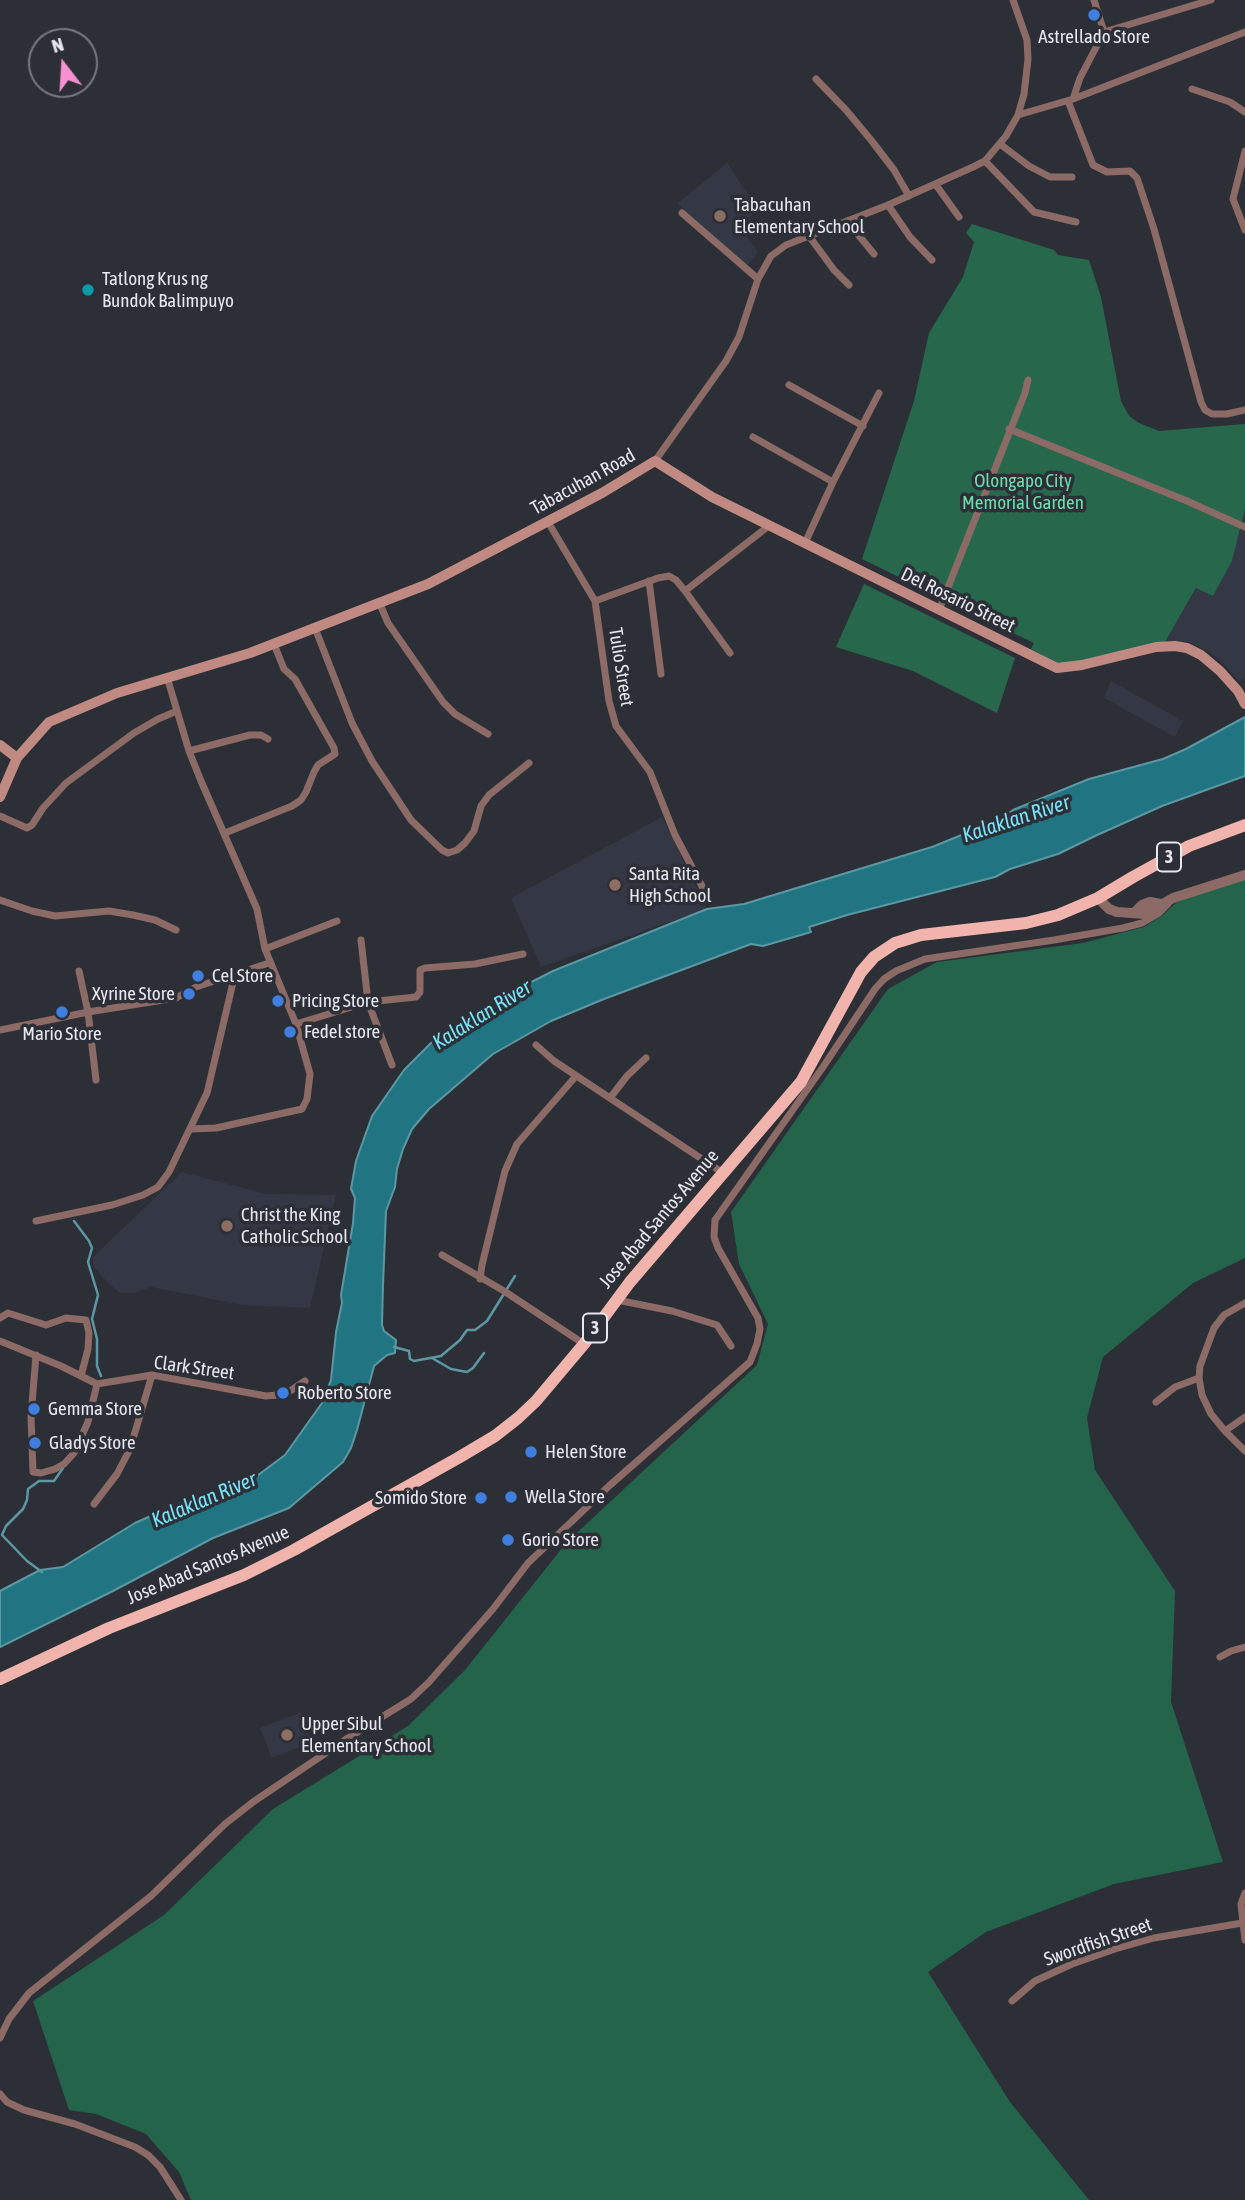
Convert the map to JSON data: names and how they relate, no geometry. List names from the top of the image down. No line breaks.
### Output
{"streets":{"highway":["3","Jose Abad Santos Avenue"],"main road":["Tabacuhan Road","Del Rosario Street"],"street":["Tulio Street","Clark Street","Swordfish Street"]},"crossings":[["Tabacuhan Road","Del Rosario Street"],["Tabacuhan Road","Tulio Street"]],"water":["Kalaklan River"],"parks":["Olongapo City Memorial Garden"],"places":["Astrellado Store","Tabacuhan Elementary School","Tatlong Krus ng Bundok Balimpuyo","Santa Rita High School","Cel Store","Xyrine Store","Pricing Store","Mario Store","Fedel store","Christ the King Catholic School","Roberto Store","Gemma Store","Gladys Store","Helen Store","Wella Store","Somido Store","Gorio Store","Upper Sibul Elementary School"],"north":"top"}
